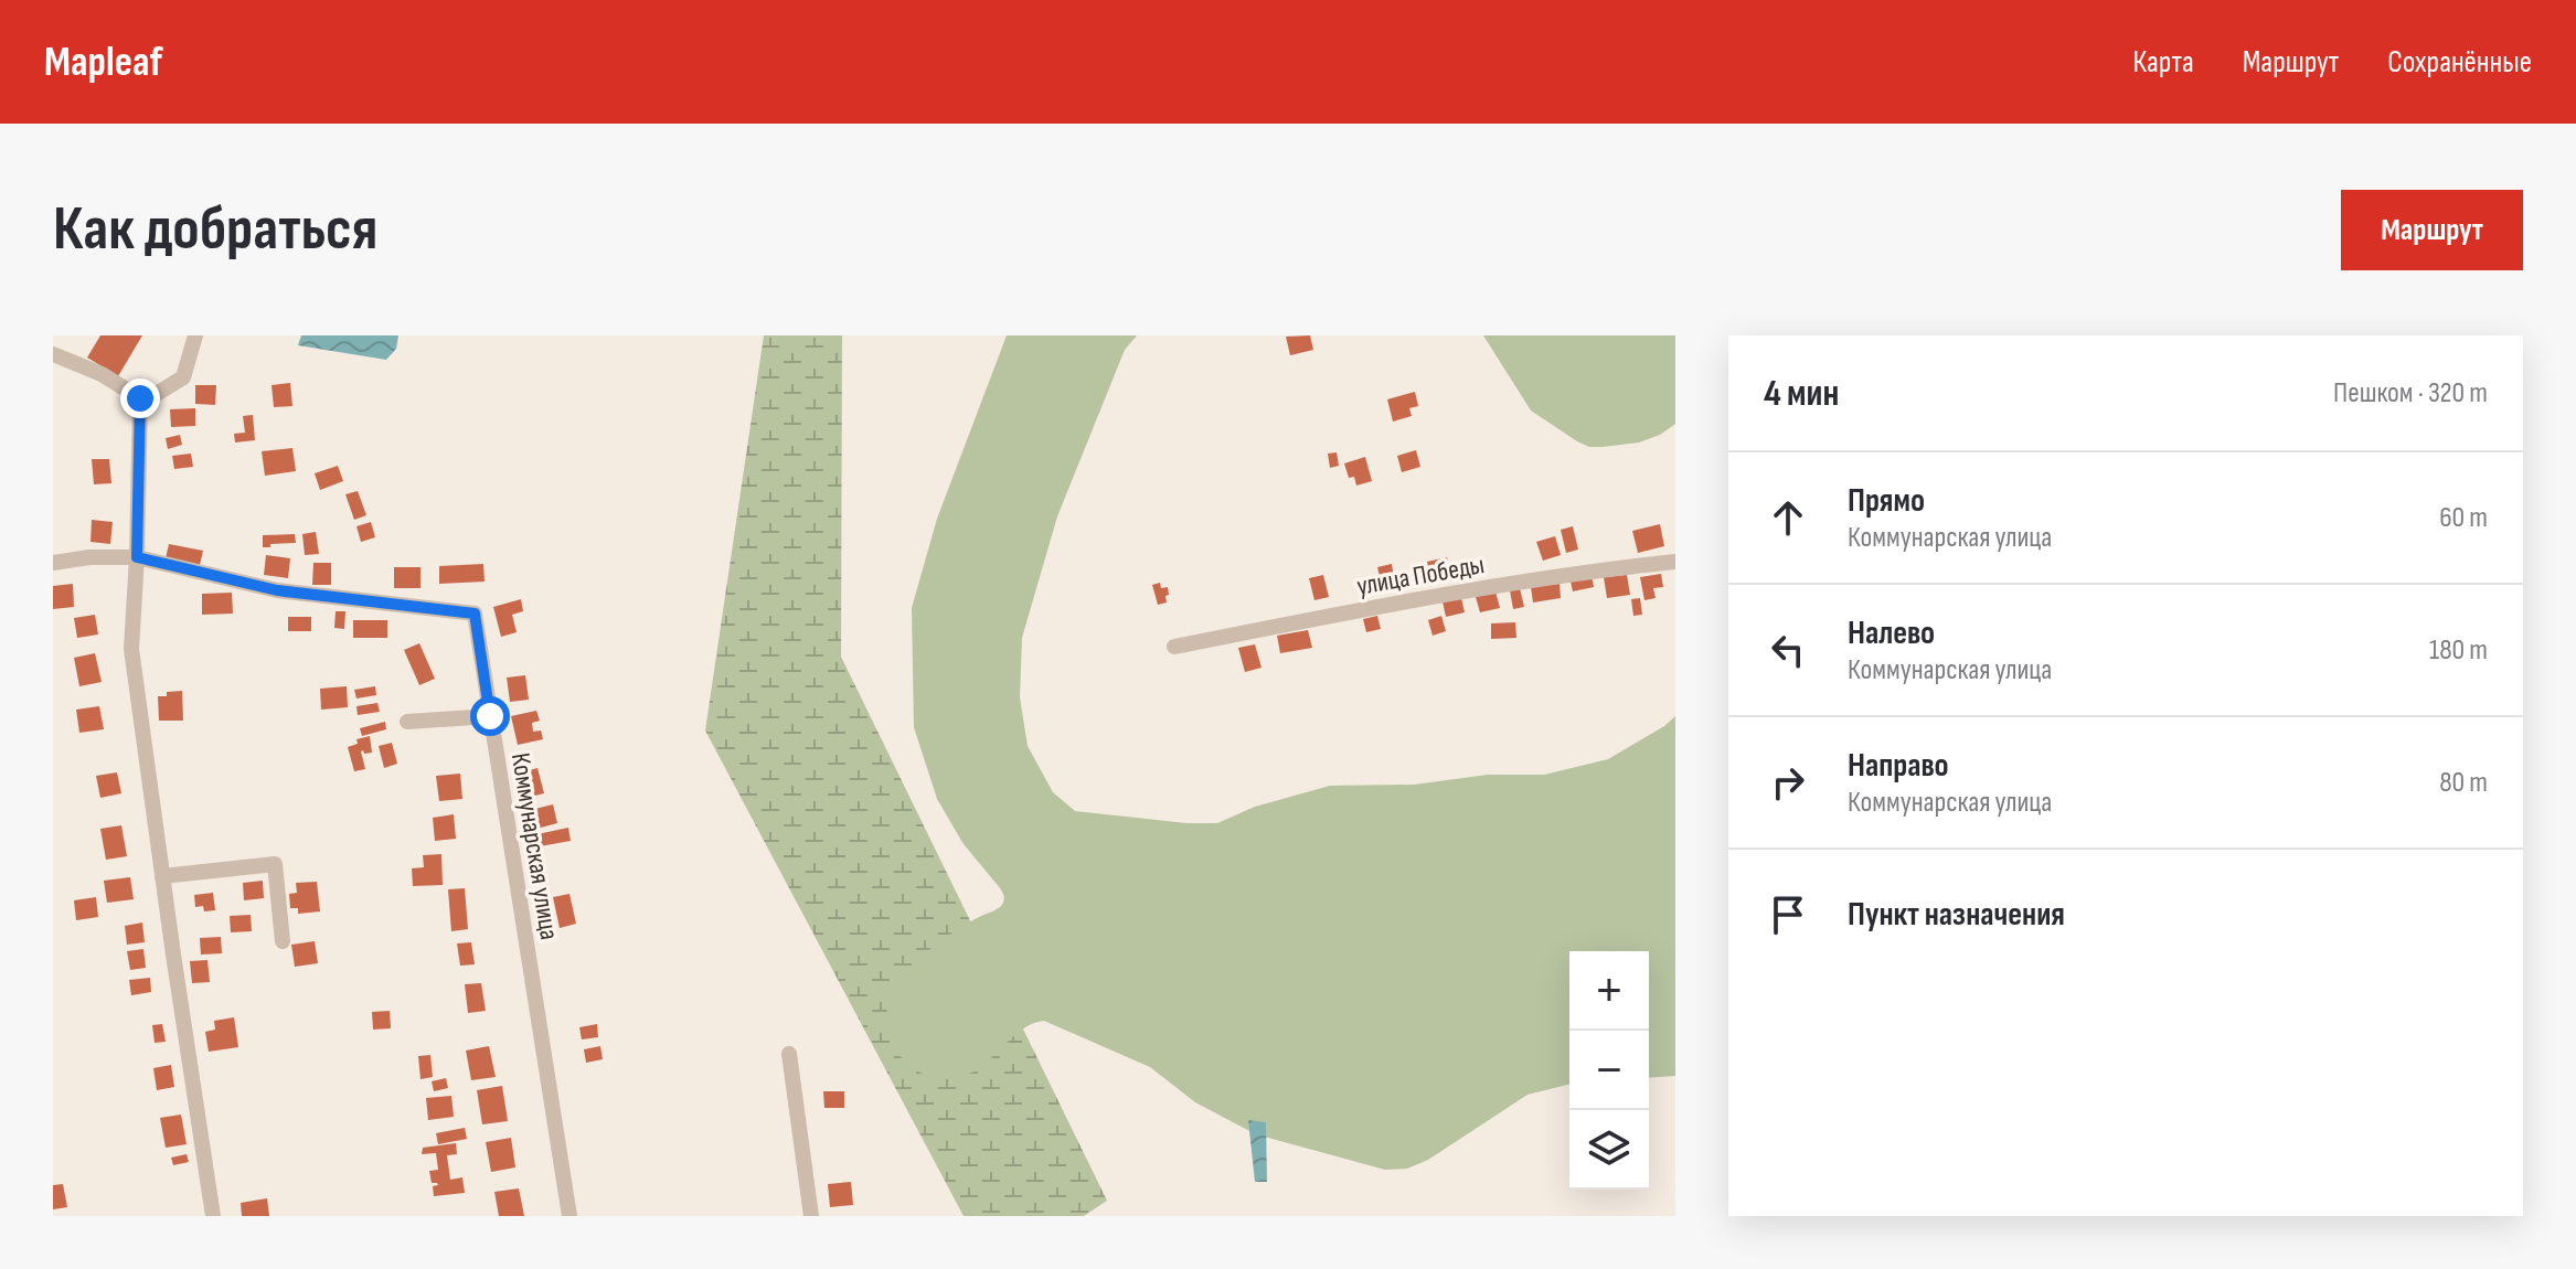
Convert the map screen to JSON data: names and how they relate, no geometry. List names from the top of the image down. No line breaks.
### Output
{"streets":{"street":["улица Победы","Коммунарская улица"]},"page":{"header":"Mapleaf","nav":["Карта","Маршрут","Сохранённые"],"buttons":"Маршрут","title":"Как добраться","heading":["4 мин","Пешком · 320 m"],"list":[["Прямо","Коммунарская улица","60 m"],["Налево","Коммунарская улица","180 m"],["Направо","Коммунарская улица","80 m"],"Пункт назначения"],"map_buttons":["+","−"]}}
